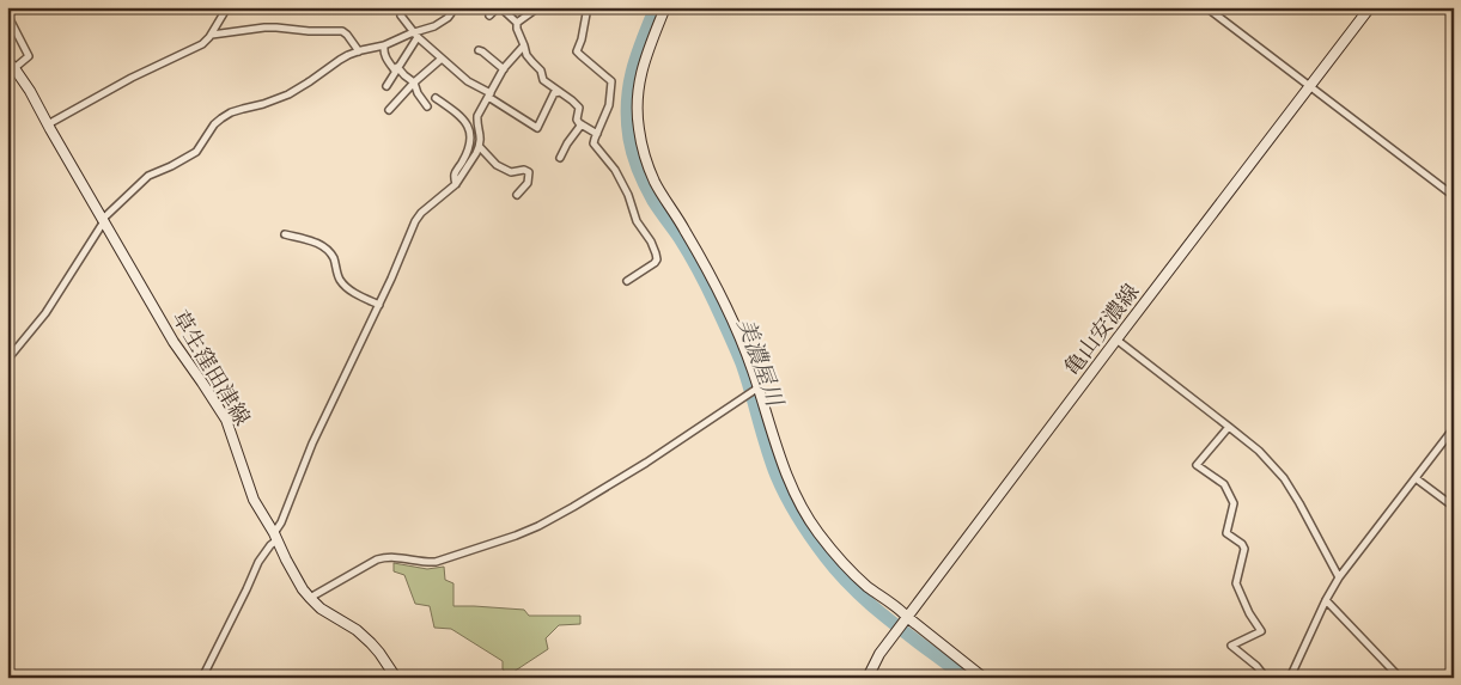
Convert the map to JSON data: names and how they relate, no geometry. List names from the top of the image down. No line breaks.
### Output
{"streets":{"main road":["亀山安濃線","草生窪田津線"]},"water":["美濃屋川"]}
